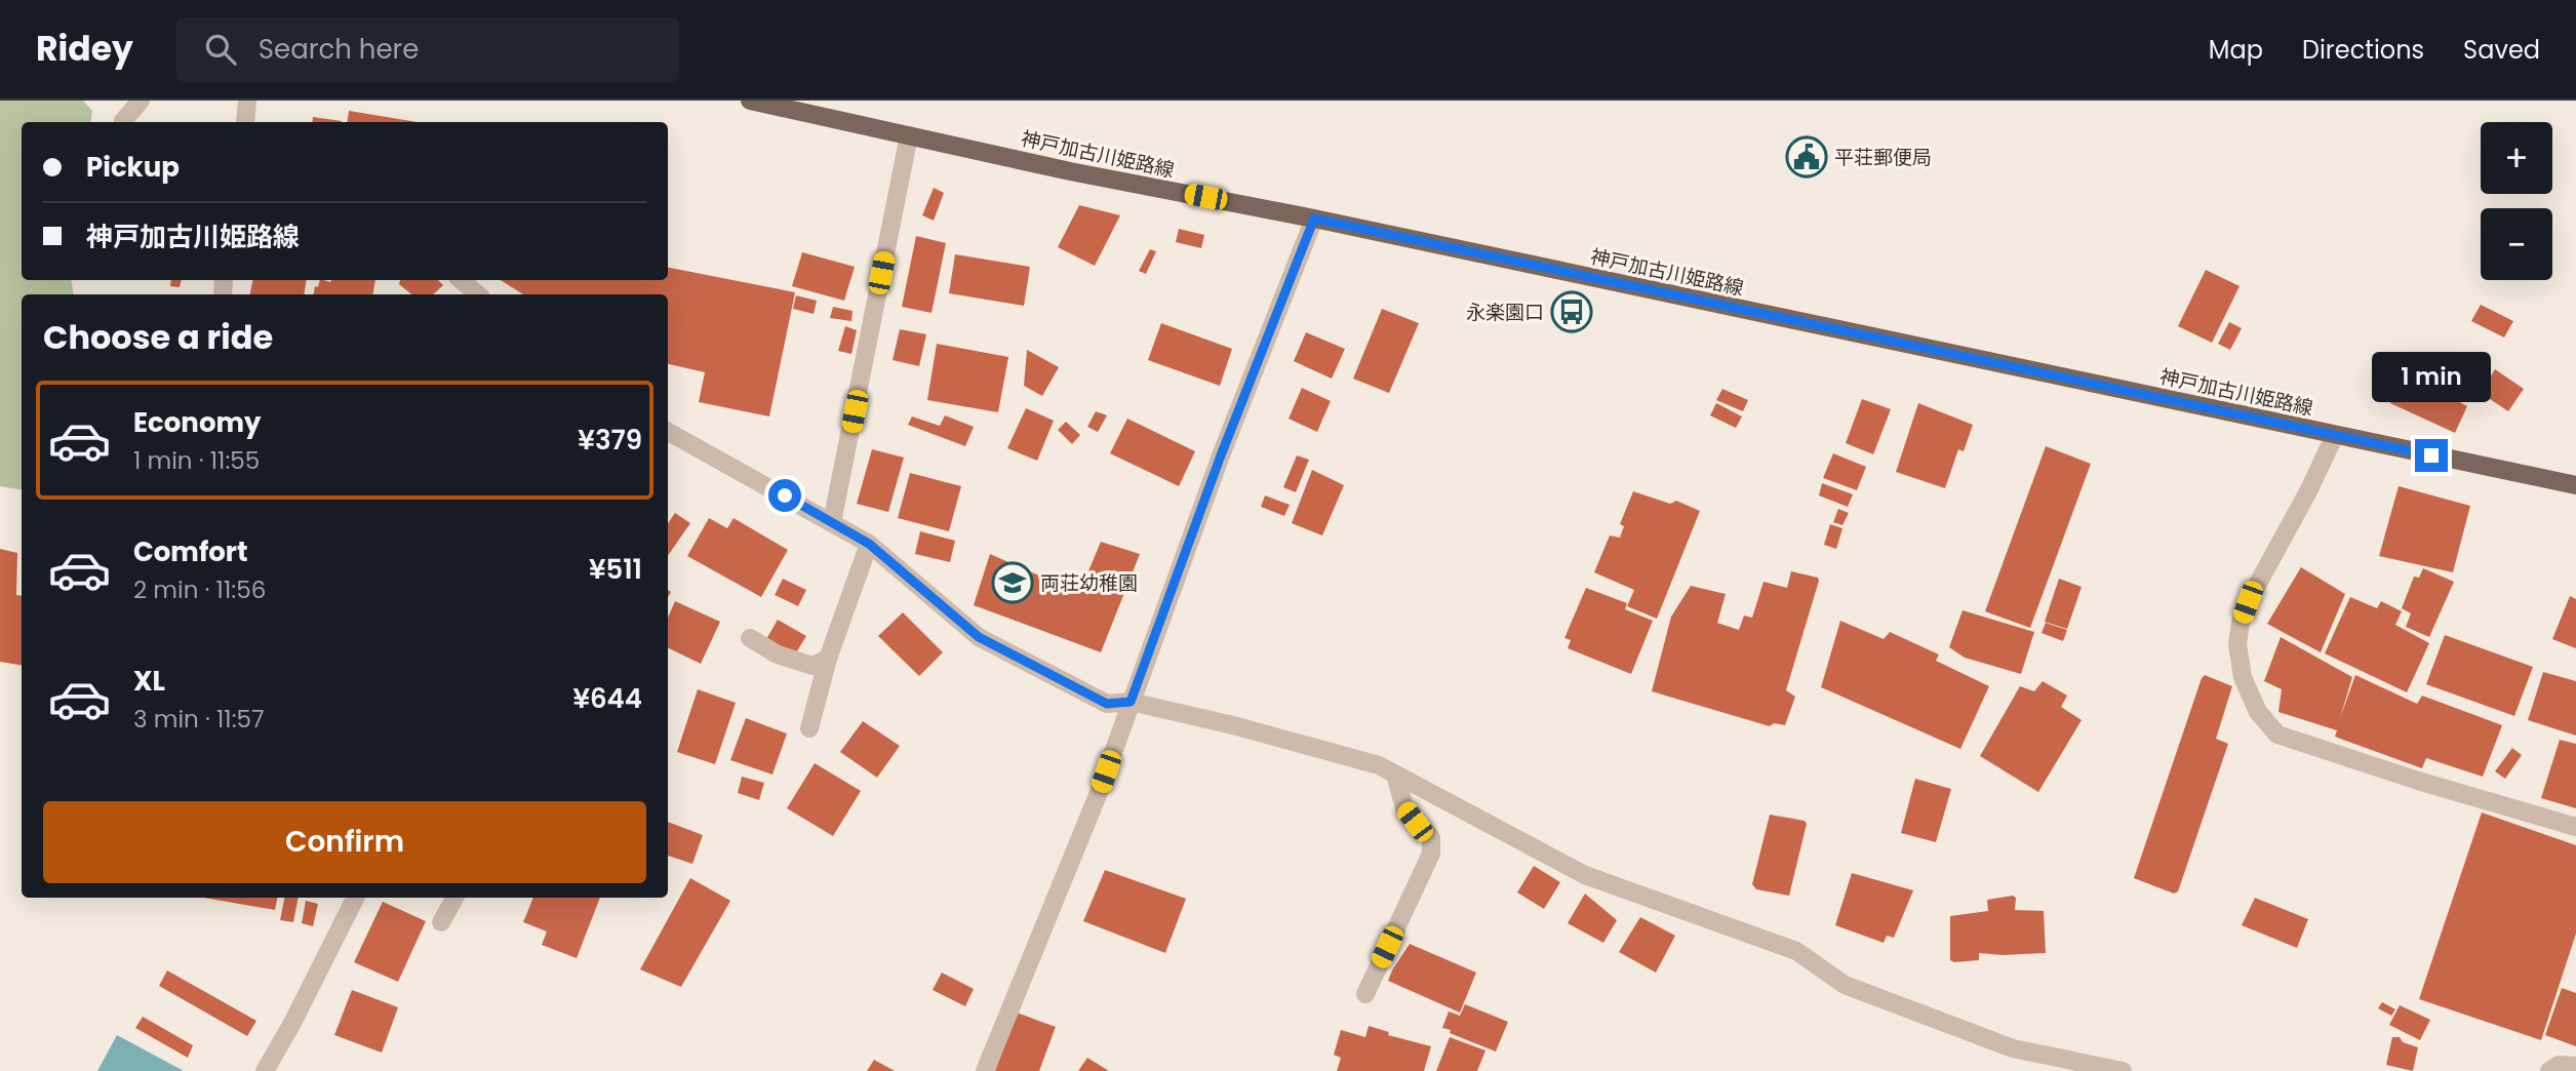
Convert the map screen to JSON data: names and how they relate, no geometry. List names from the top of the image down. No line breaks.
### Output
{"streets":{"main road":["神戸加古川姫路線"]},"places":{"public building":["平荘郵便局"],"bus stop":["永楽園口"],"school or university":["両荘幼稚園"]},"page":{"header":"Ridey","search":"Search here","nav":["Map","Directions","Saved"],"map_buttons":["+","−"],"banner":["Pickup","神戸加古川姫路線"],"heading":"Choose a ride","bubble":"1 min","list":[{"name":"Economy","note":"1 min · 11:55","value":"¥379"},{"name":"Comfort","note":"2 min · 11:56","value":"¥511"},{"name":"XL","note":"3 min · 11:57","value":"¥644"}],"buttons":"Confirm"}}
